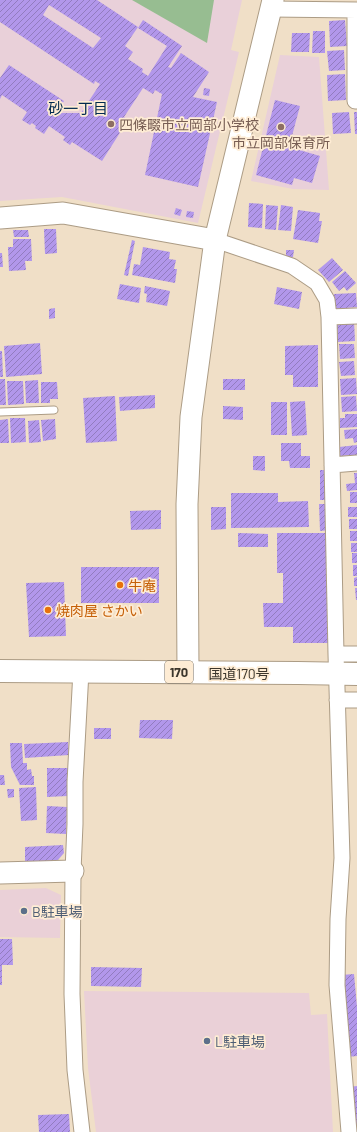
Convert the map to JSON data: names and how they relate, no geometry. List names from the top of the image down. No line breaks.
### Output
{"streets":{"highway":["170","国道170号"]},"districts":["砂一丁目"],"places":["四條畷市立岡部小学校","市立岡部保育所","牛庵","焼肉屋 さかい","B駐車場","L駐車場"]}
